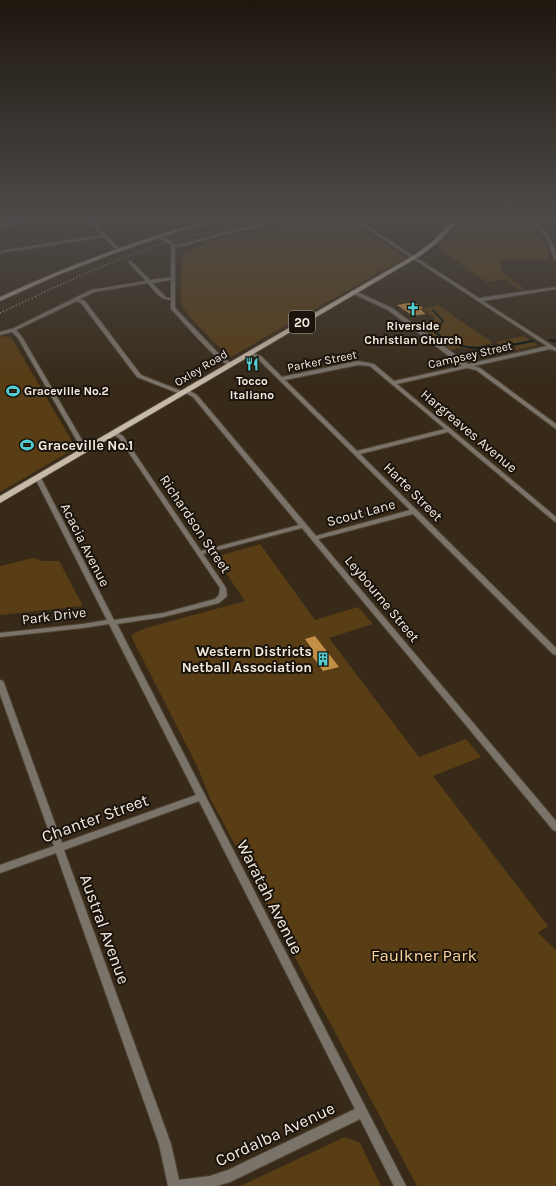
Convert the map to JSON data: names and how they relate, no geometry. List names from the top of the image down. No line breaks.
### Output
{"streets":{"main road":["20","Oxley Road"],"street":["Campsey Street","Parker Street","Hargreaves Avenue","Harte Street","Scout Lane","Richardson Street","Acacia Avenue","Leybourne Street","Park Drive","Chanter Street","Waratah Avenue","Austral Avenue","Cordalba Avenue"]},"crossings":[["Campsey Street","Hargreaves Avenue"],["Parker Street","Hargreaves Avenue"],["Parker Street","Harte Street"],["Oxley Road","Harte Street"],["Oxley Road","Richardson Street"],["Oxley Road","Acacia Avenue"],["Oxley Road","Leybourne Street"],["Harte Street","Scout Lane"],["Scout Lane","Leybourne Street"],["Richardson Street","Acacia Avenue"],["Richardson Street","Park Drive"],["Richardson Street","Waratah Avenue"],["Acacia Avenue","Park Drive"],["Acacia Avenue","Waratah Avenue"],["Park Drive","Waratah Avenue"],["Chanter Street","Waratah Avenue"],["Chanter Street","Austral Avenue"],["Waratah Avenue","Cordalba Avenue"]],"parks":["Faulkner Park"],"places":{"church":["Riverside Christian Church"],"restaurant":["Tocco Italiano"],"sports":["Graceville No.2","Graceville No.1"],"building":["Western Districts Netball Association"]}}
